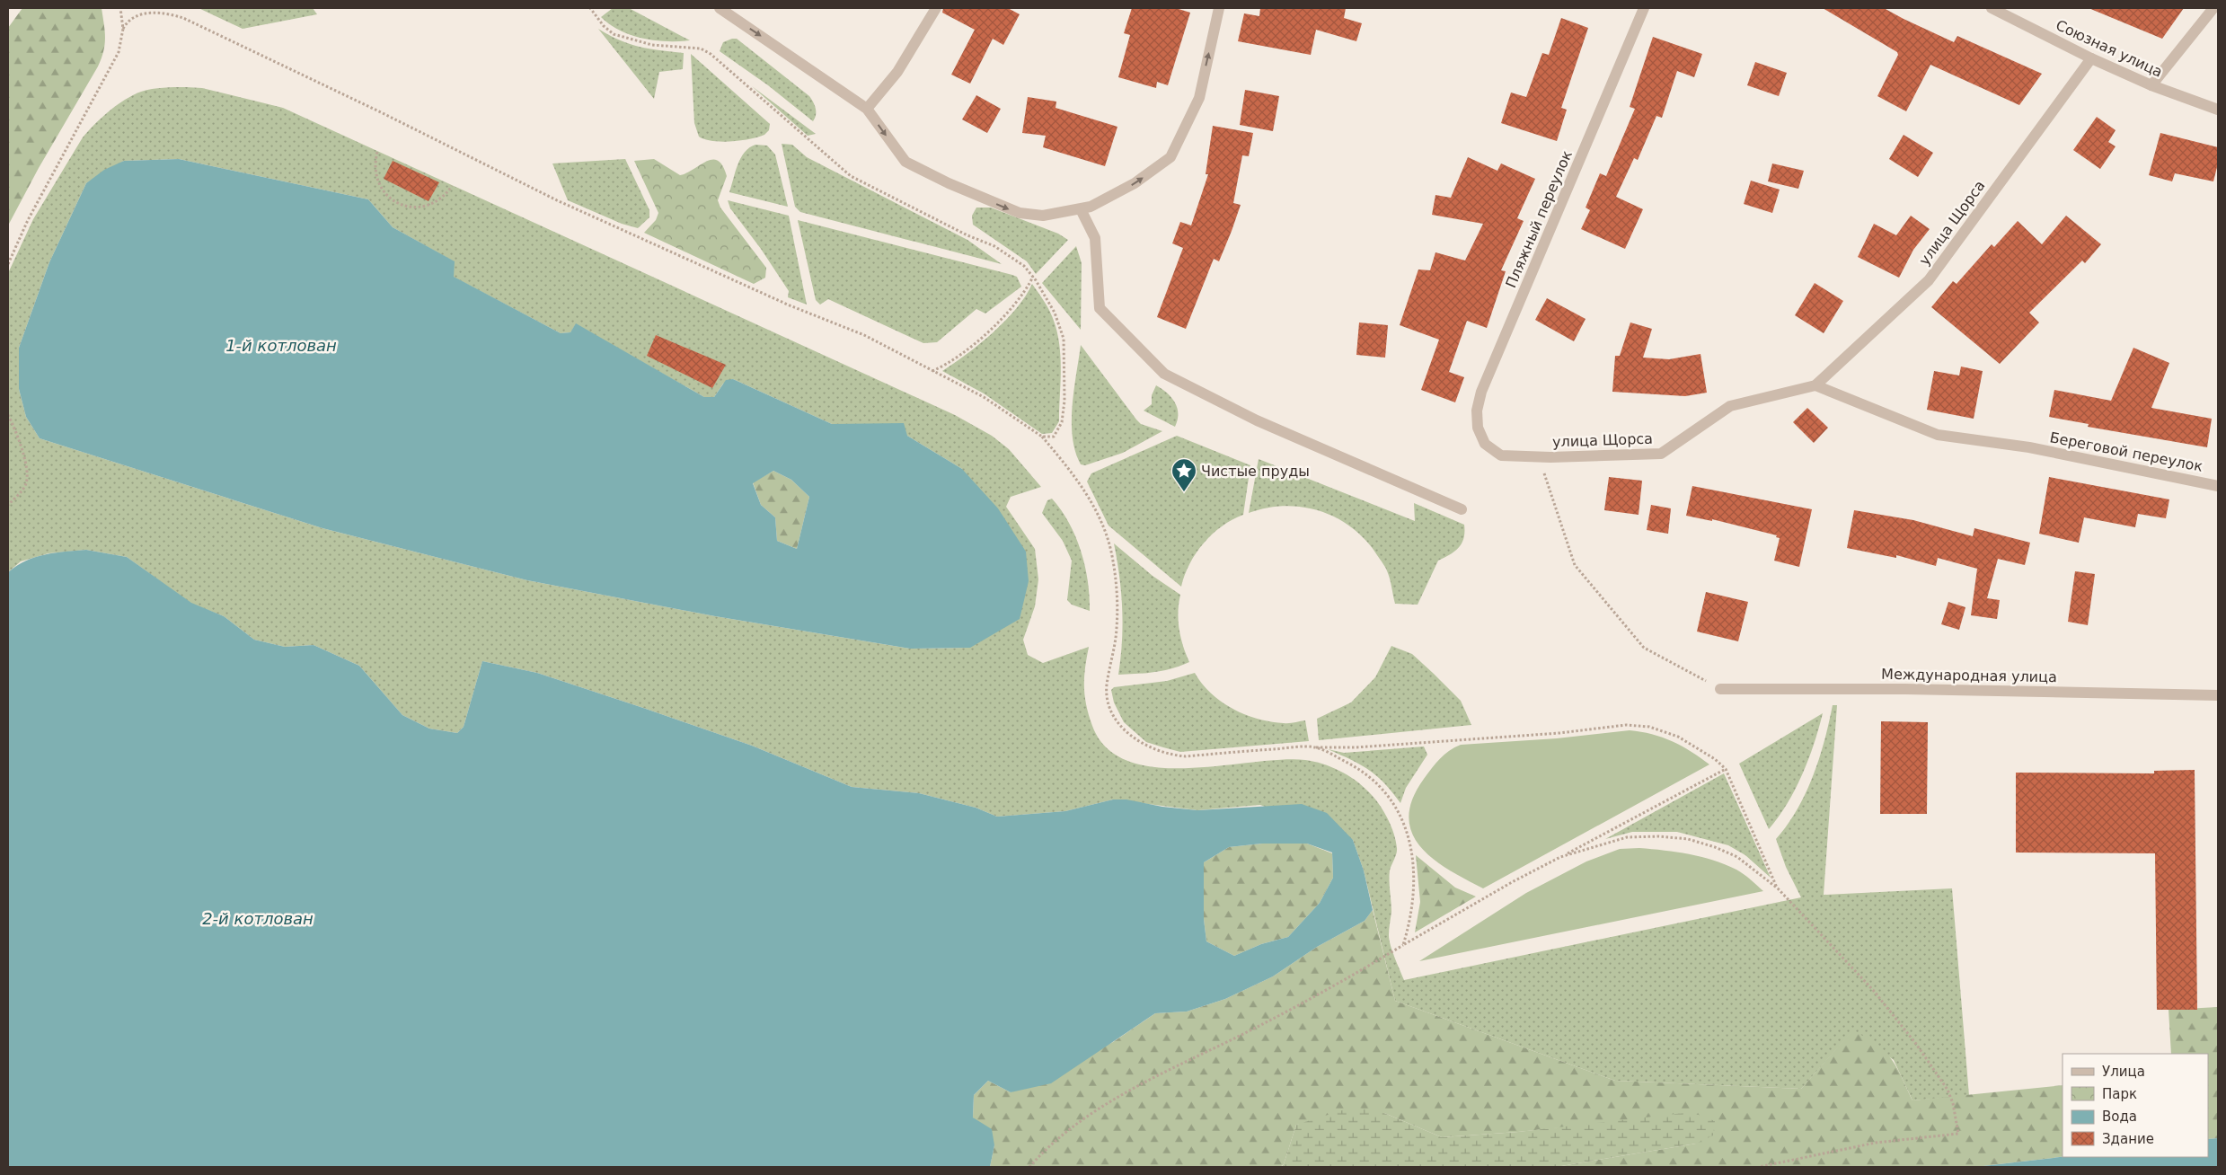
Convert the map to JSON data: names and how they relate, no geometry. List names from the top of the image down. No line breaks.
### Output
{"streets":{"street":["Союзная улица","Пляжный переулок","улица Щорса","Береговой переулок","Международная улица"]},"crossings":[["Союзная улица","улица Щорса"],["Пляжный переулок","улица Щорса"],["улица Щорса","Береговой переулок"]],"water":["1-й котлован","2-й котлован"],"places":{"place":["Чистые пруды"]},"legend":["Улица","Парк","Вода","Здание"]}
